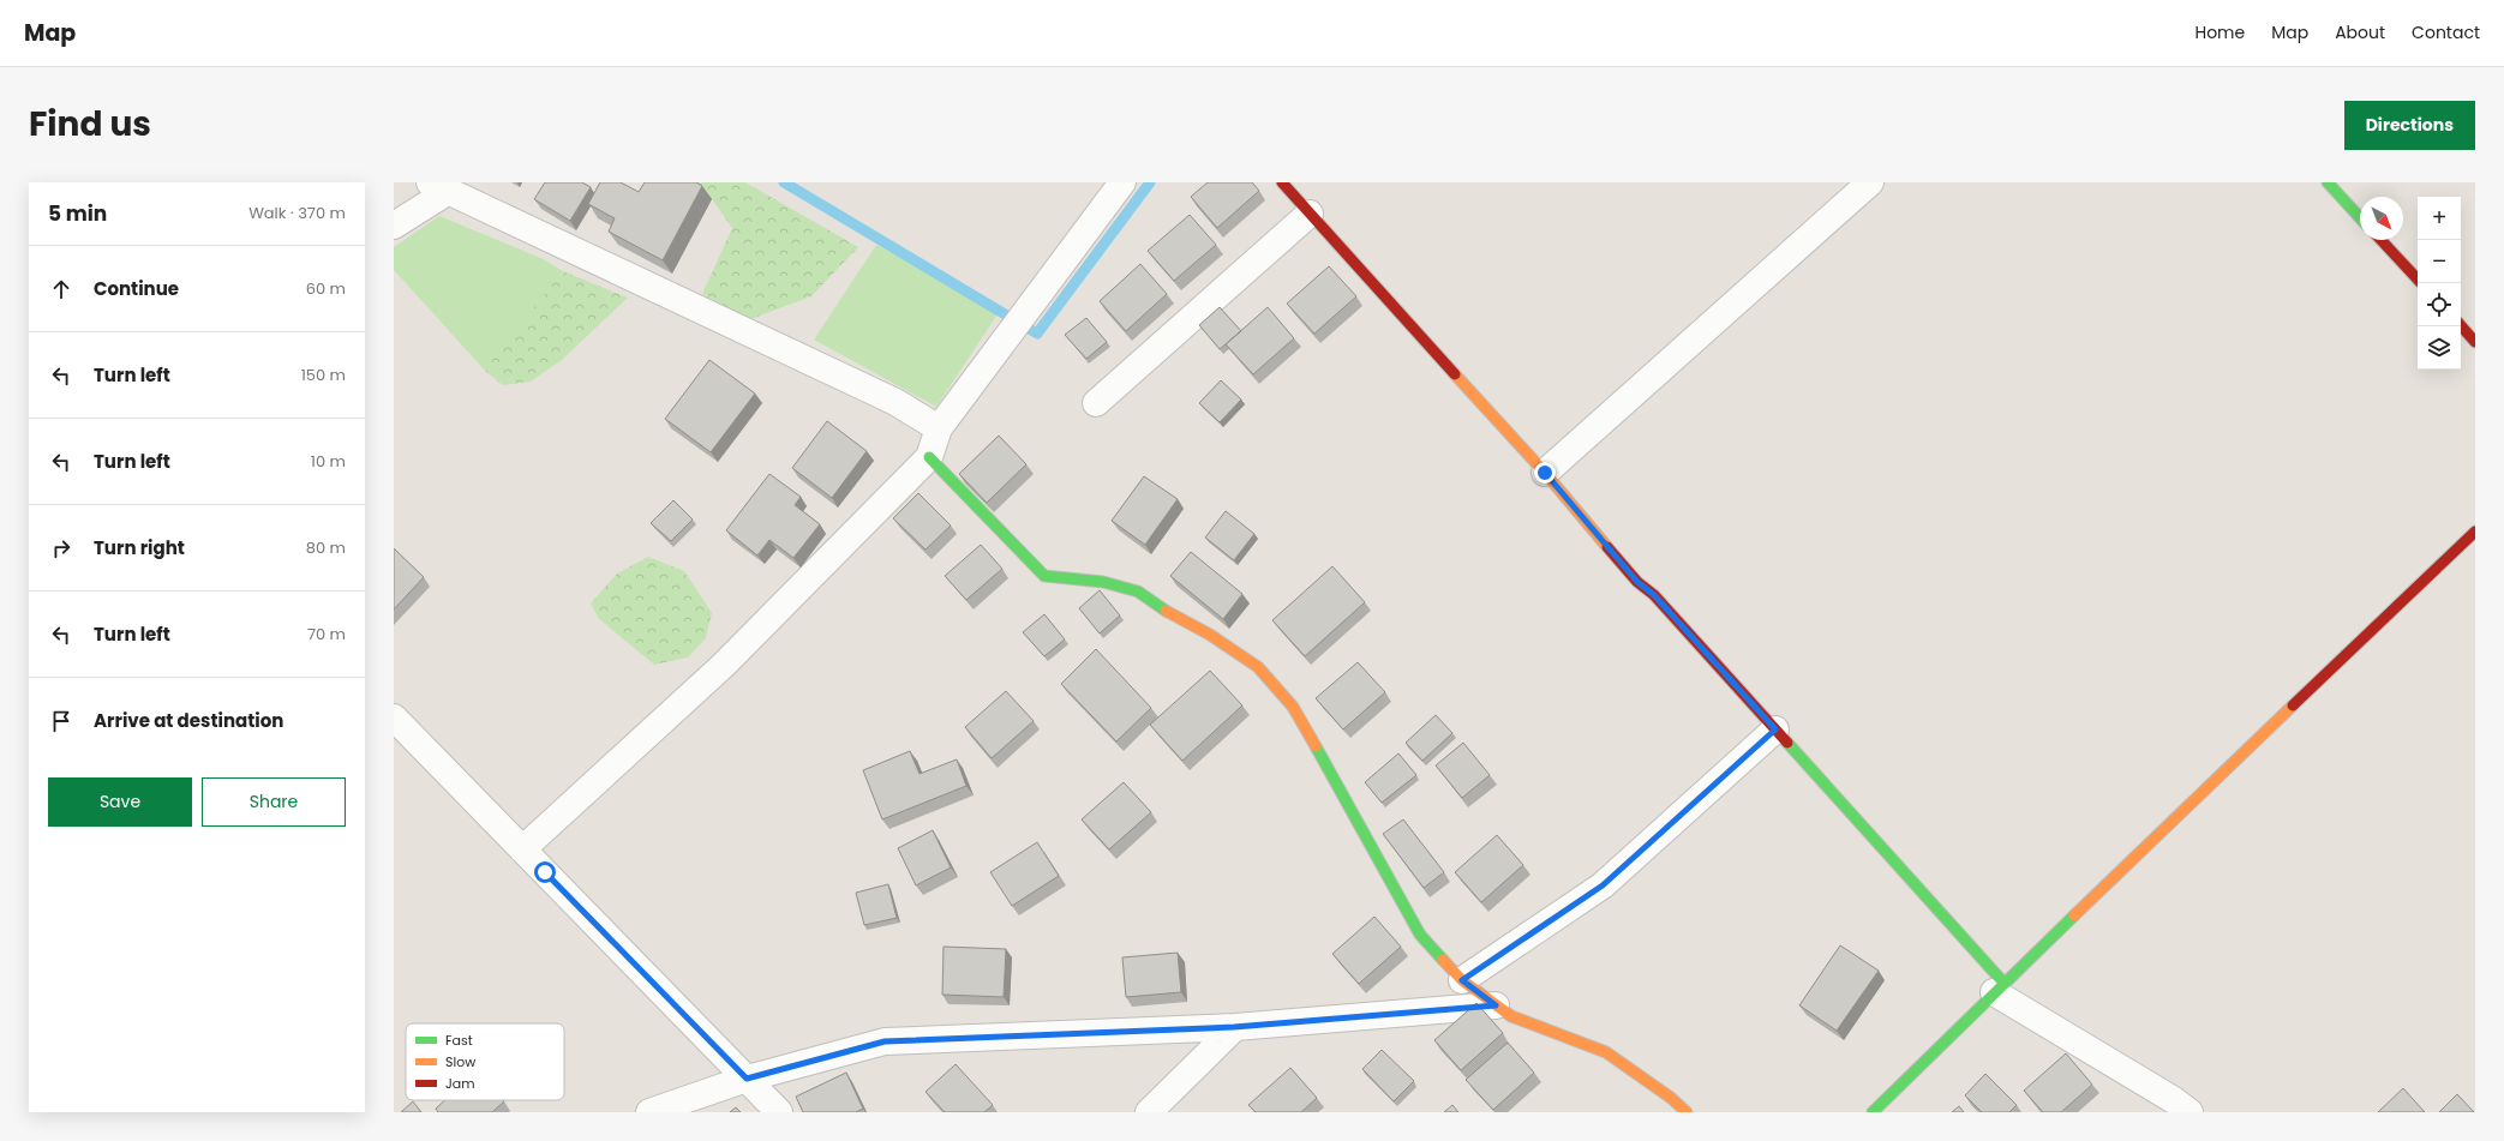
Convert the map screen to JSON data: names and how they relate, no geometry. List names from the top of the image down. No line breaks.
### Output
{"legend":["Fast","Slow","Jam"],"north":"bottom right","page":{"header":"Map","nav":["Home","Map","About","Contact"],"title":"Find us","buttons":["Directions",["Save","Share"]],"heading":["5 min","Walk · 370 m"],"map_buttons":["+","−"],"list":[["Continue","60 m"],["Turn left","150 m"],["Turn left","10 m"],["Turn right","80 m"],["Turn left","70 m"],"Arrive at destination"]}}
